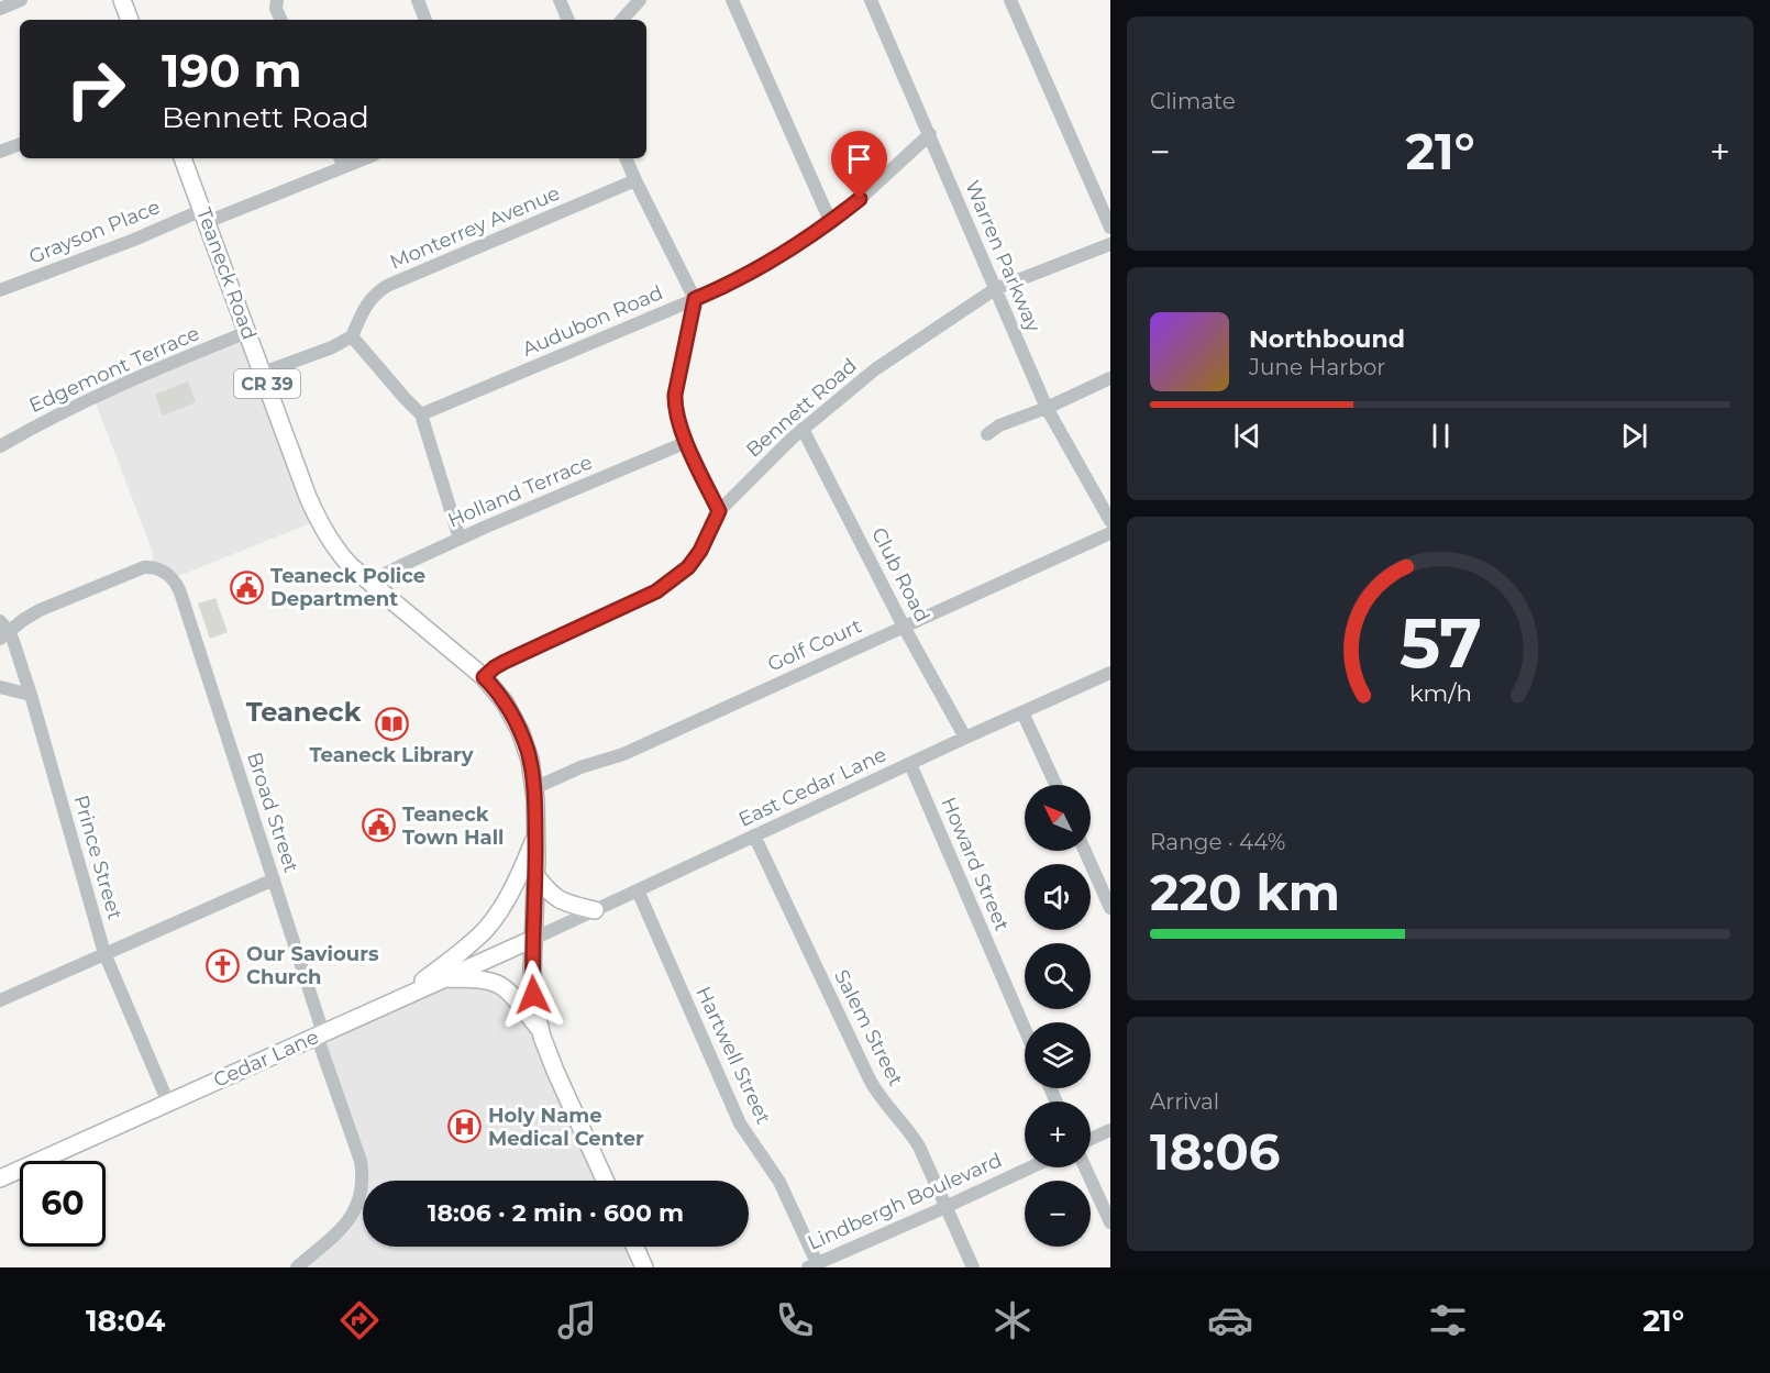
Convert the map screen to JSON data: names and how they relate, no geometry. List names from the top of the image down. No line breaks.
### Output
{"streets":{"main road":["Teaneck Road","CR 39","Cedar Lane"],"street":["Monterrey Avenue","Grayson Place","Warren Parkway","Audubon Road","Edgemont Terrace","Bennett Road","Holland Terrace","Club Road","Golf Court","East Cedar Lane","Broad Street","Prince Street","Howard Street","Salem Street","Hartwell Street","Lindbergh Boulevard"]},"crossings":[["Grayson Place","Teaneck Road"],["Warren Parkway","Audubon Road"],["Warren Parkway","Bennett Road"],["Teaneck Road","Edgemont Terrace"],["Teaneck Road","Bennett Road"],["Teaneck Road","Holland Terrace"],["Teaneck Road","Golf Court"],["Teaneck Road","East Cedar Lane"],["Teaneck Road","Cedar Lane"],["Bennett Road","Club Road"],["Club Road","Golf Court"],["Club Road","East Cedar Lane"],["East Cedar Lane","Howard Street"],["East Cedar Lane","Salem Street"],["East Cedar Lane","Hartwell Street"],["East Cedar Lane","Cedar Lane"],["Broad Street","Prince Street"],["Broad Street","Cedar Lane"],["Prince Street","Cedar Lane"],["Salem Street","Lindbergh Boulevard"],["Hartwell Street","Lindbergh Boulevard"]],"districts":["Teaneck"],"places":{"public building":["Teaneck Police Department","Teaneck Town Hall"],"library":["Teaneck Library"],"church":["Our Saviours Church"],"hospital":["Holy Name Medical Center"]},"north":"top left","page":{"tile":["Climate",["Range · 44%","220 km"],["Arrival","18:06"]],"turn":["190 m","Bennett Road"],"heat":["−","21°","+"],"song":["Northbound","June Harbor"],"map_buttons":["+","−"],"limit":"60","trip":"18:06 · 2 min · 600 m","tabs":["18:04","21°"],"gauge":["57","km/h"]}}
